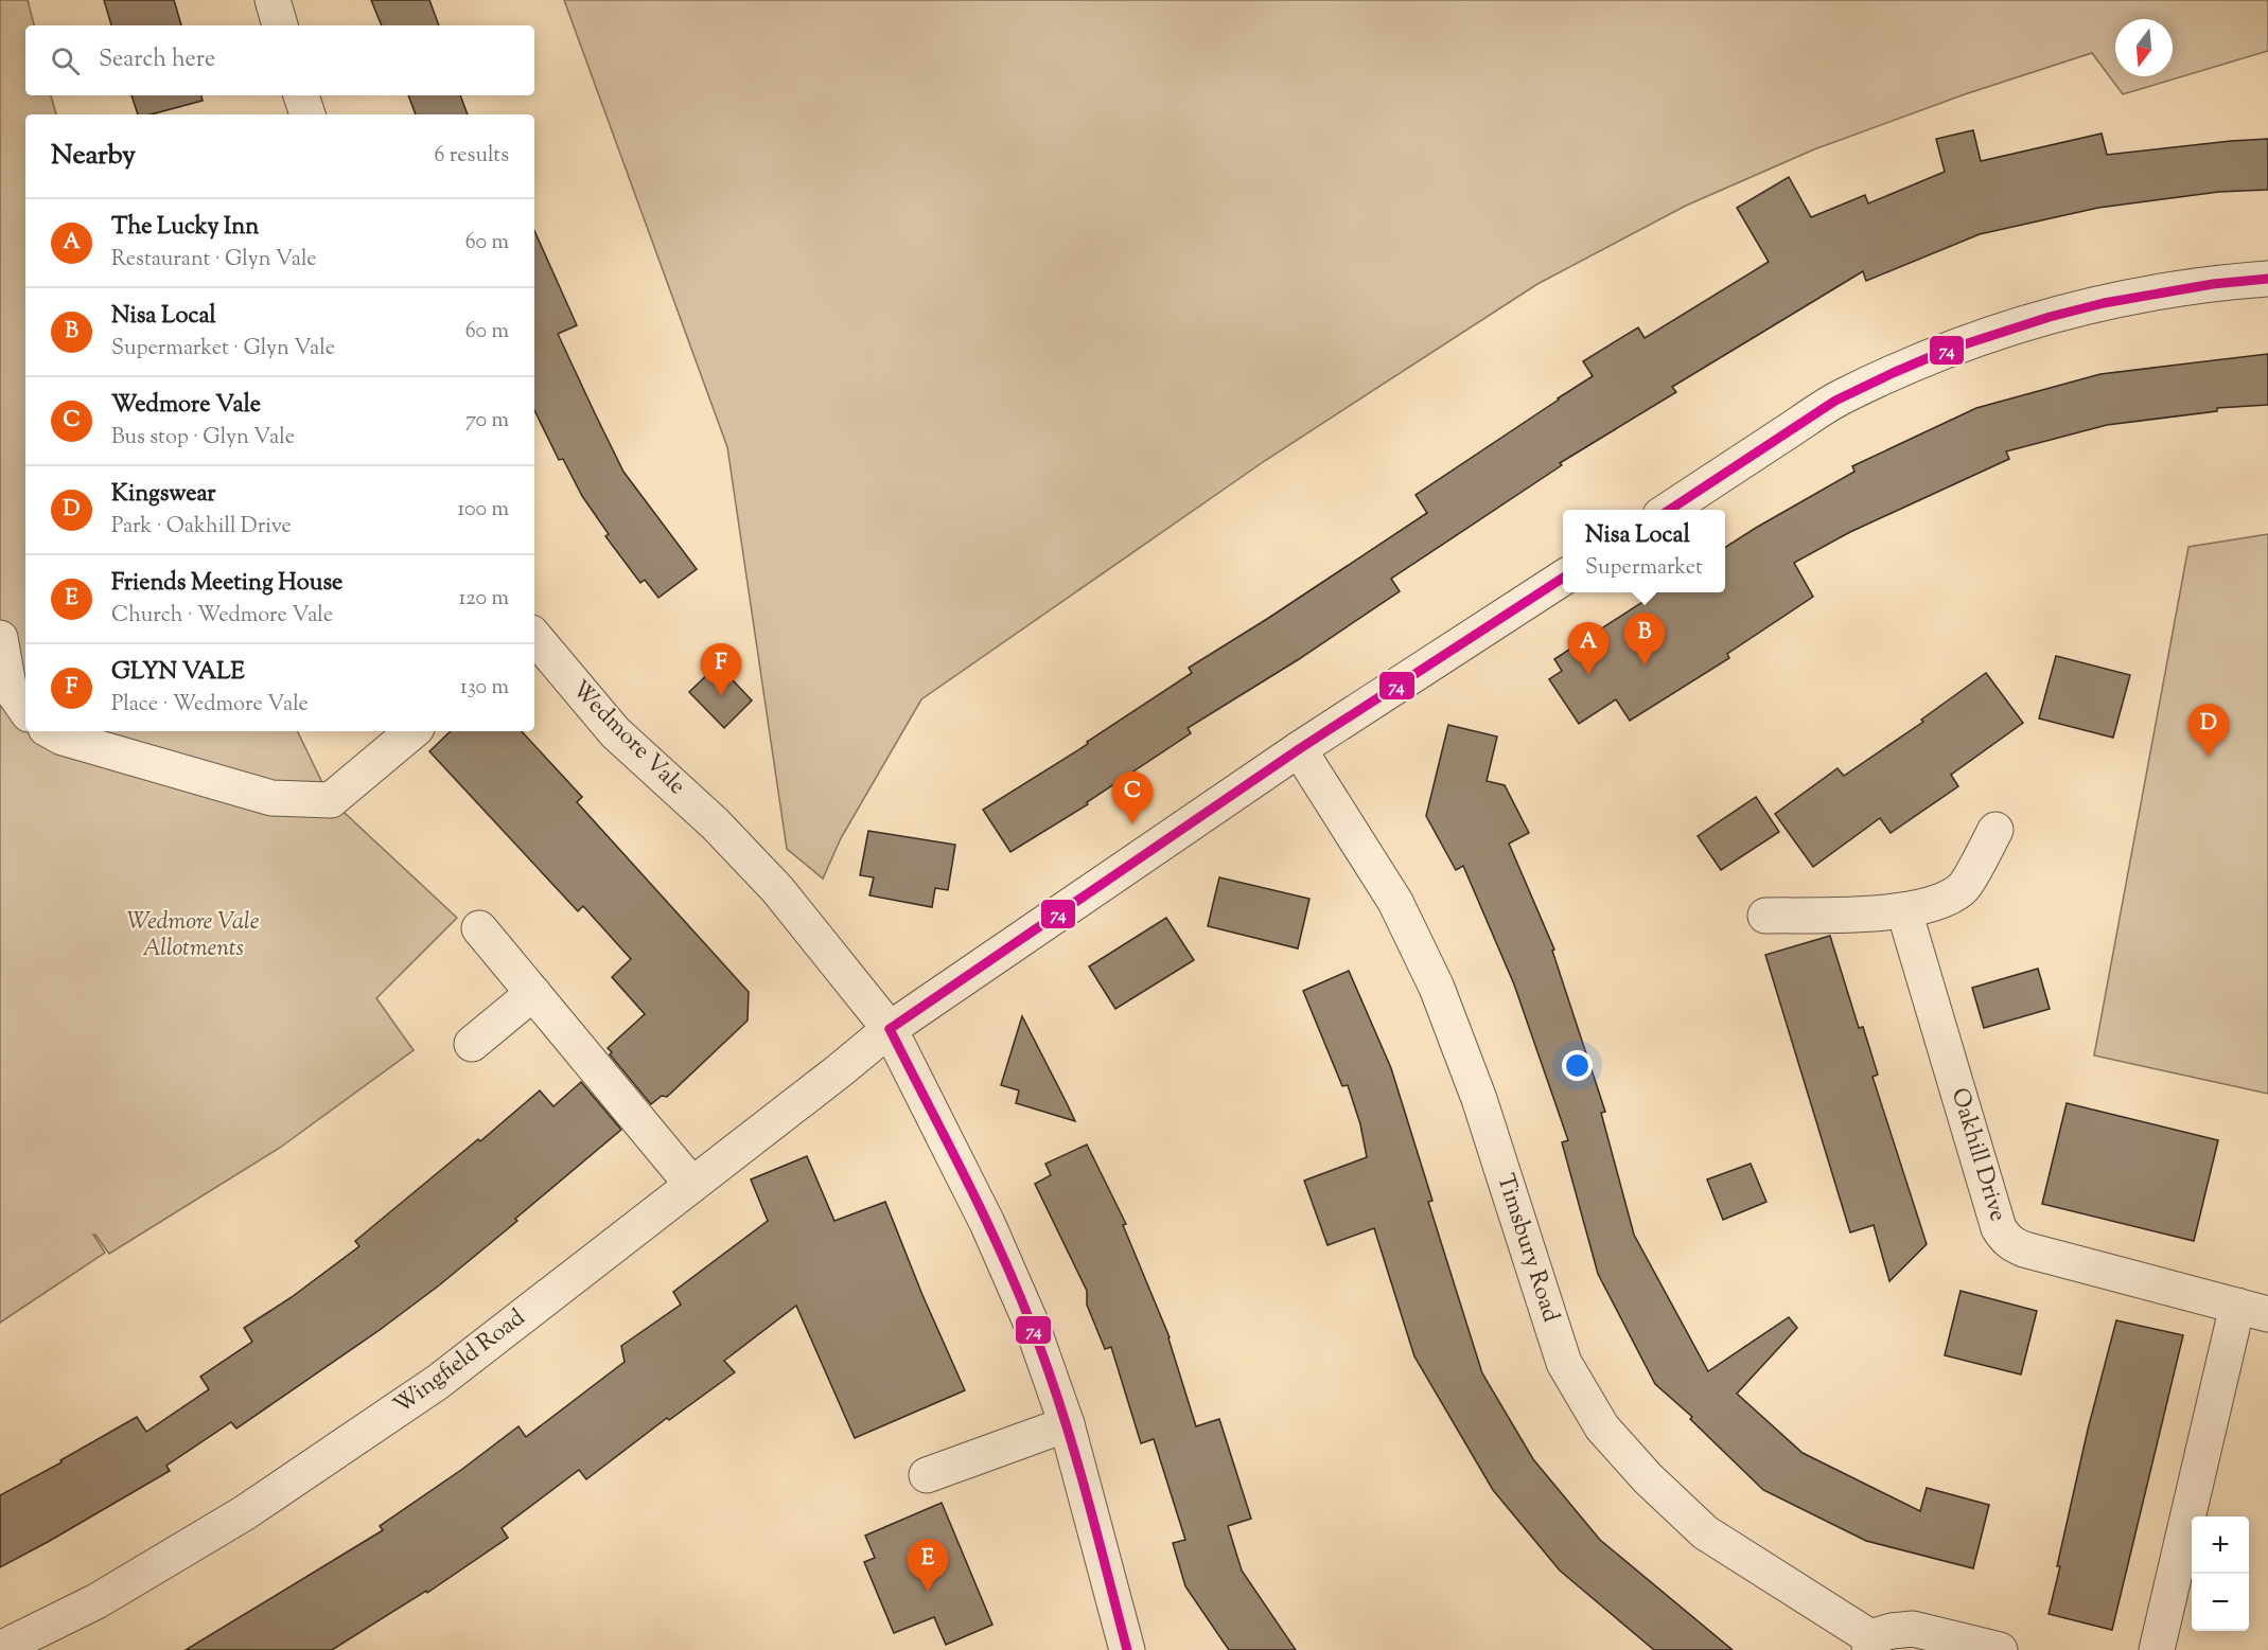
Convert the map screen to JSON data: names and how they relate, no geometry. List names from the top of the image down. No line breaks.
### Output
{"streets":{"street":["Wedmore Vale","Oakhill Drive","Timsbury Road","Wingfield Road"]},"crossings":[["Wedmore Vale","Wingfield Road"],["Timsbury Road","Wingfield Road"]],"parks":["Wedmore Vale Allotments"],"lines":["transit line 74"],"north":"bottom","page":{"search":"Search here","heading":["Nearby","6 results"],"list":[{"mark":"A","name":"The Lucky Inn","note":"Restaurant · Glyn Vale","value":"60 m"},{"mark":"B","name":"Nisa Local","note":"Supermarket · Glyn Vale","value":"60 m"},{"mark":"C","name":"Wedmore Vale","note":"Bus stop · Glyn Vale","value":"70 m"},{"mark":"D","name":"Kingswear","note":"Park · Oakhill Drive","value":"100 m"},{"mark":"E","name":"Friends Meeting House","note":"Church · Wedmore Vale","value":"120 m"},{"mark":"F","name":"GLYN VALE","note":"Place · Wedmore Vale","value":"130 m"}],"popup":["Nisa Local","Supermarket"],"pins":["B","A","F","D","C","E"],"map_buttons":["+","−"]}}
